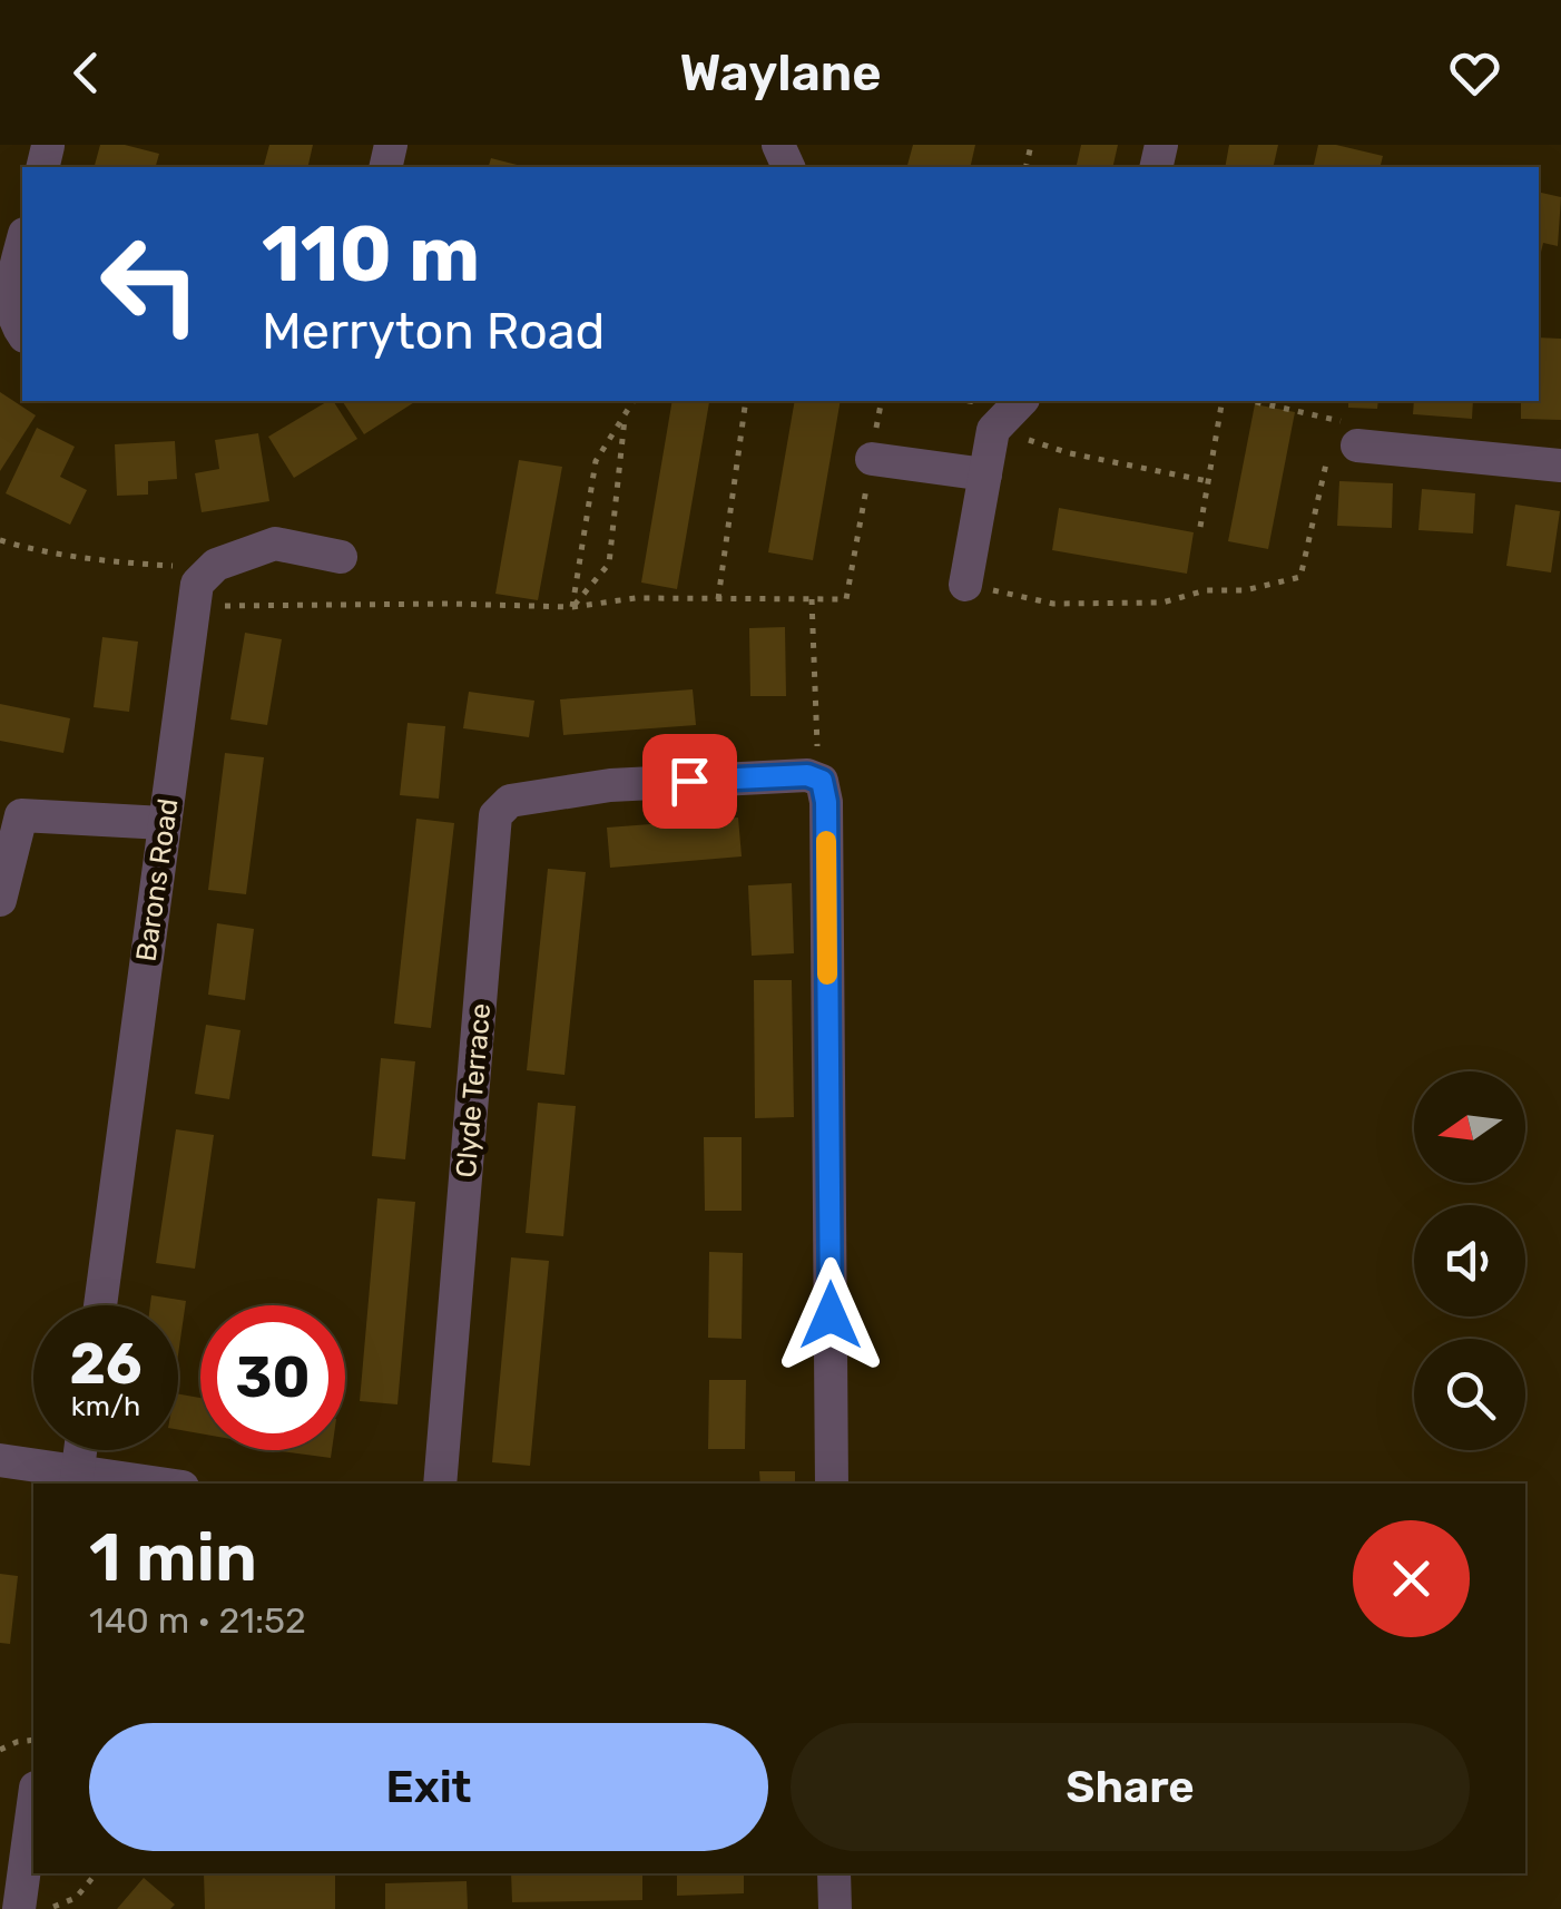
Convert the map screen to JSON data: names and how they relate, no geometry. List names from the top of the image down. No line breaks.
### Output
{"streets":{"street":["Barons Road","Clyde Terrace"]},"north":"left","page":{"header":"Waylane","turn":["110 m","Merryton Road"],"speed":"26 km/h","limit":"30","heading":["1 min","140 m · 21:52"],"buttons":["Exit","Share"]}}
